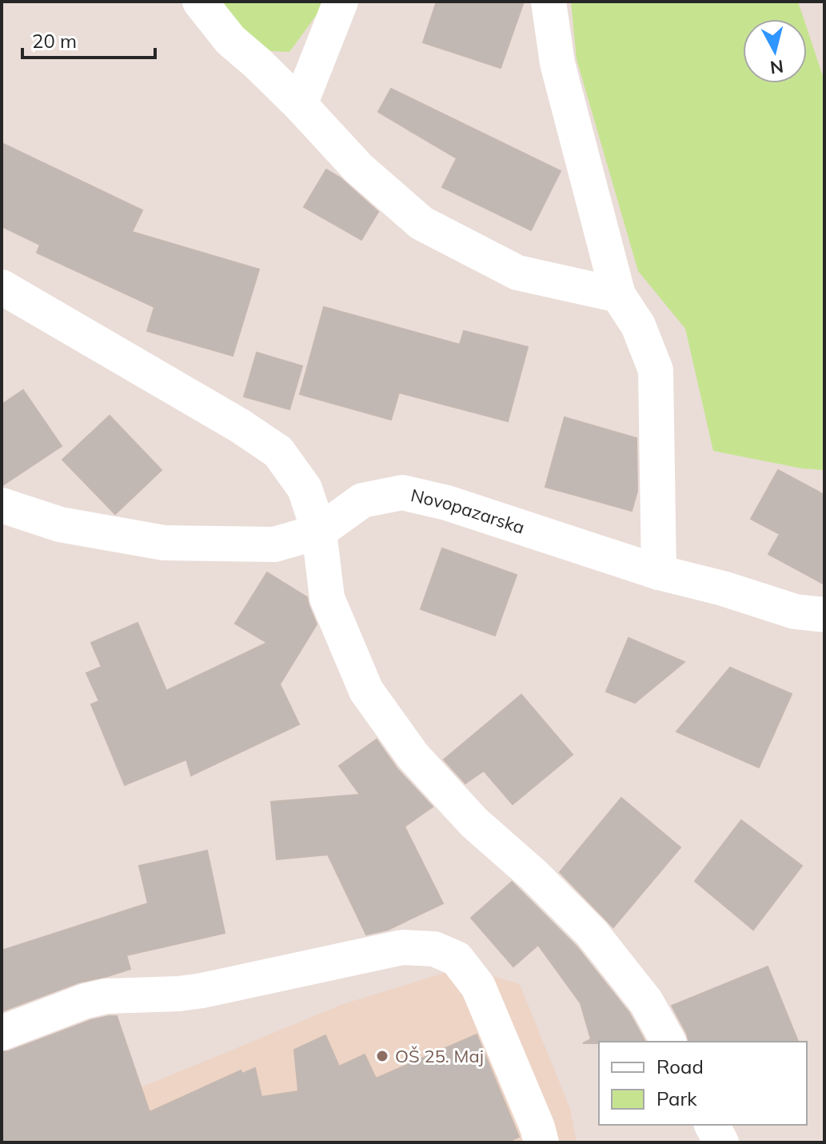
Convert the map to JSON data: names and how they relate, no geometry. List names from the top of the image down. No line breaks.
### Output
{"streets":{"street":["Novopazarska"]},"places":["OŠ 25. Maj"],"legend":["Road","Park"],"scale_bar":"20 m","north":"bottom"}
